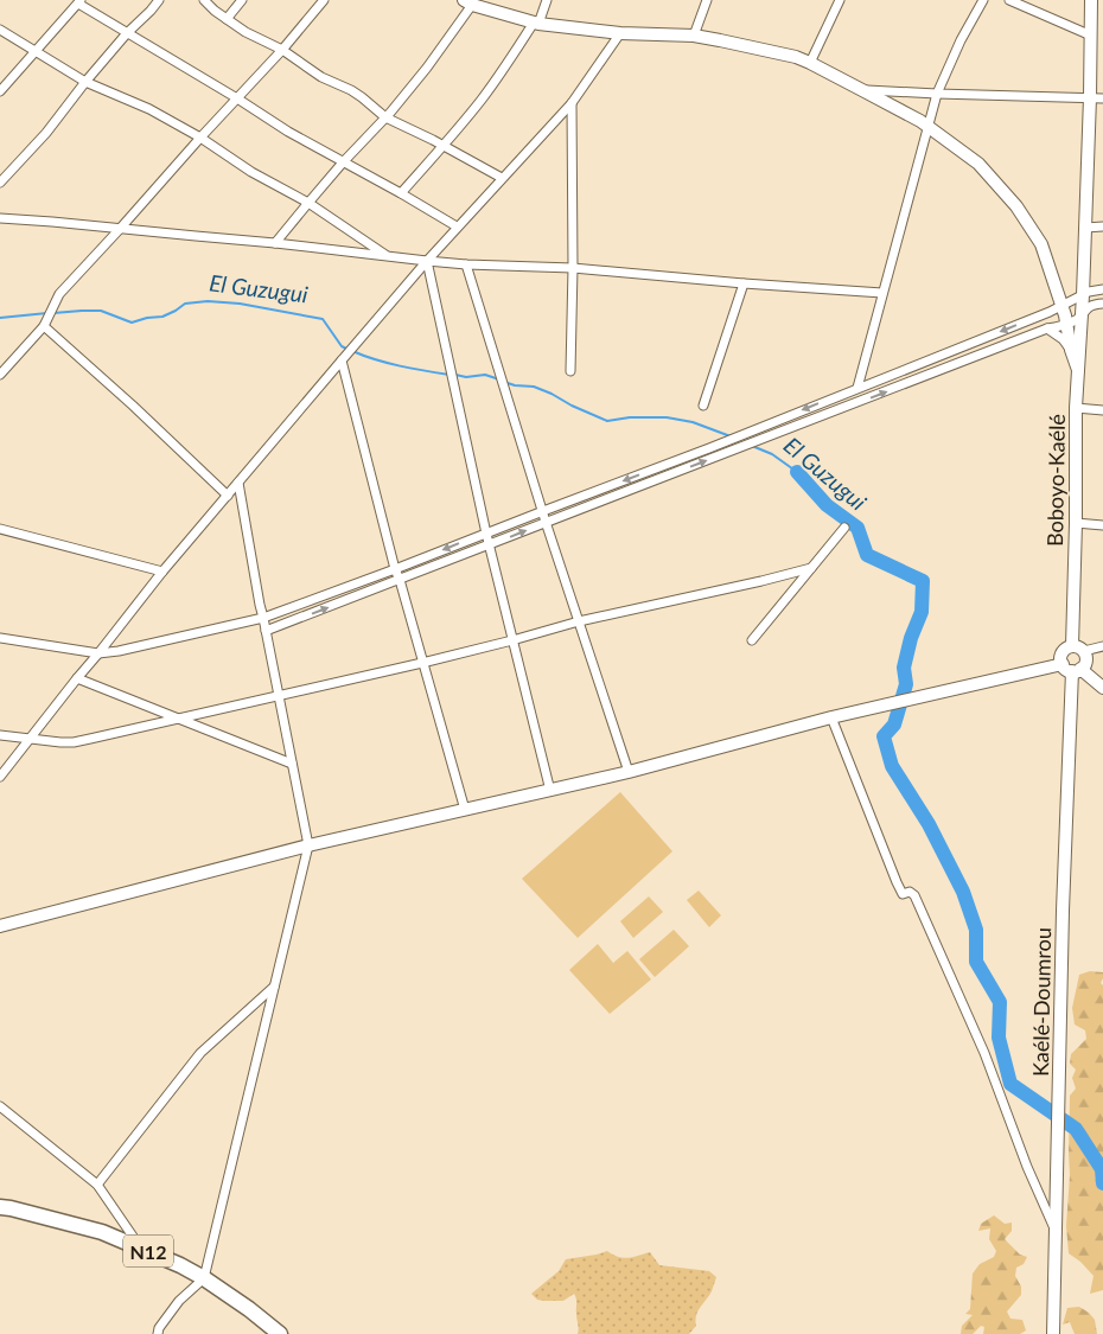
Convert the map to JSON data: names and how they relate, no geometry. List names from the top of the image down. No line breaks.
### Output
{"streets":{"highway":["N12"],"main road":["Boboyo-Kaélé","Kaélé-Doumrou"]},"crossings":[["Boboyo-Kaélé","Kaélé-Doumrou"]],"water":["El Guzugui"]}
